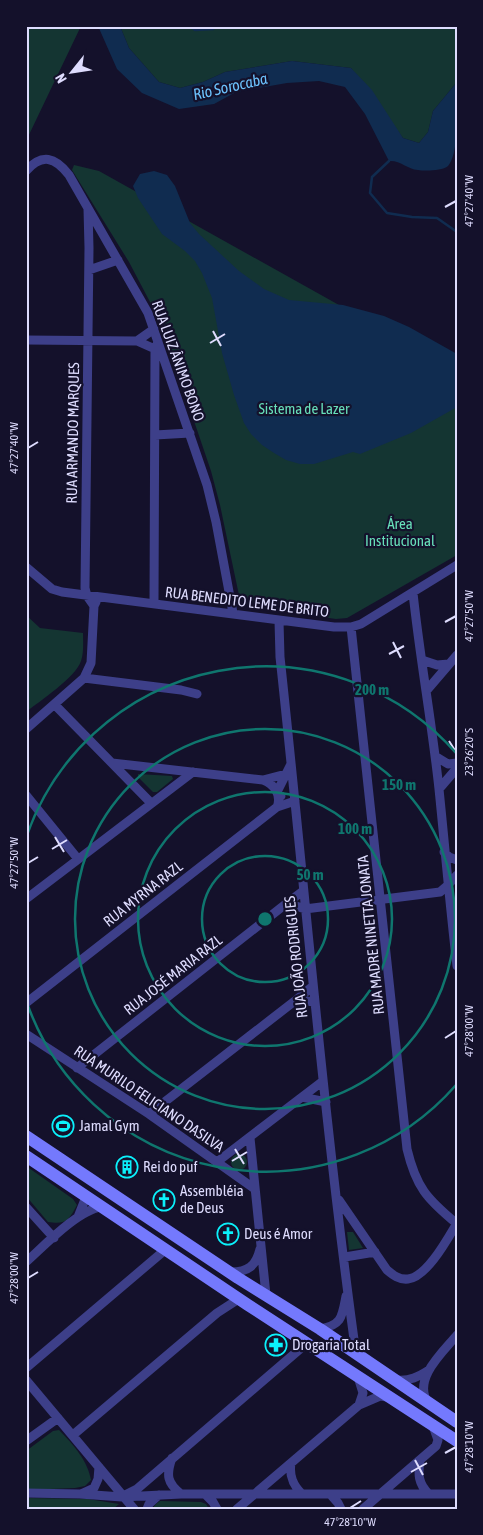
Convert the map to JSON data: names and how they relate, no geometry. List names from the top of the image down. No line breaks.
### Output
{"streets":{"street":["RUA LUIZ ÂNIMO BONO","RUA ARMANDO MARQUES","RUA BENEDITO LEME DE BRITO","RUA MYRNA RAZL","RUA MADRE NINETTA JONATA","RUA JOÃO RODRIGUES","RUA JOSÉ MARIA RAZL","RUA MURILO FELICIANO DASILVA"]},"crossings":[["RUA LUIZ ÂNIMO BONO","RUA ARMANDO MARQUES"],["RUA LUIZ ÂNIMO BONO","RUA BENEDITO LEME DE BRITO"],["RUA ARMANDO MARQUES","RUA BENEDITO LEME DE BRITO"],["RUA BENEDITO LEME DE BRITO","RUA MADRE NINETTA JONATA"],["RUA BENEDITO LEME DE BRITO","RUA JOÃO RODRIGUES"],["RUA MYRNA RAZL","RUA JOÃO RODRIGUES"],["RUA JOÃO RODRIGUES","RUA JOSÉ MARIA RAZL"],["RUA JOSÉ MARIA RAZL","RUA MURILO FELICIANO DASILVA"]],"water":["Rio Sorocaba"],"parks":["Sistema de Lazer","Área Institucional"],"places":{"sports":["Jamal Gym"],"building":["Rei do puf"],"church":["Assembléia de Deus","Deus é Amor"],"pharmacy":["Drogaria Total"]},"north":"bottom left","coordinates":["47°27'40\"W","47°27'50\"W","23°26'20\"S","47°28'00\"W","47°28'10\"W"],"rings":["200 m","150 m","100 m","50 m"]}
